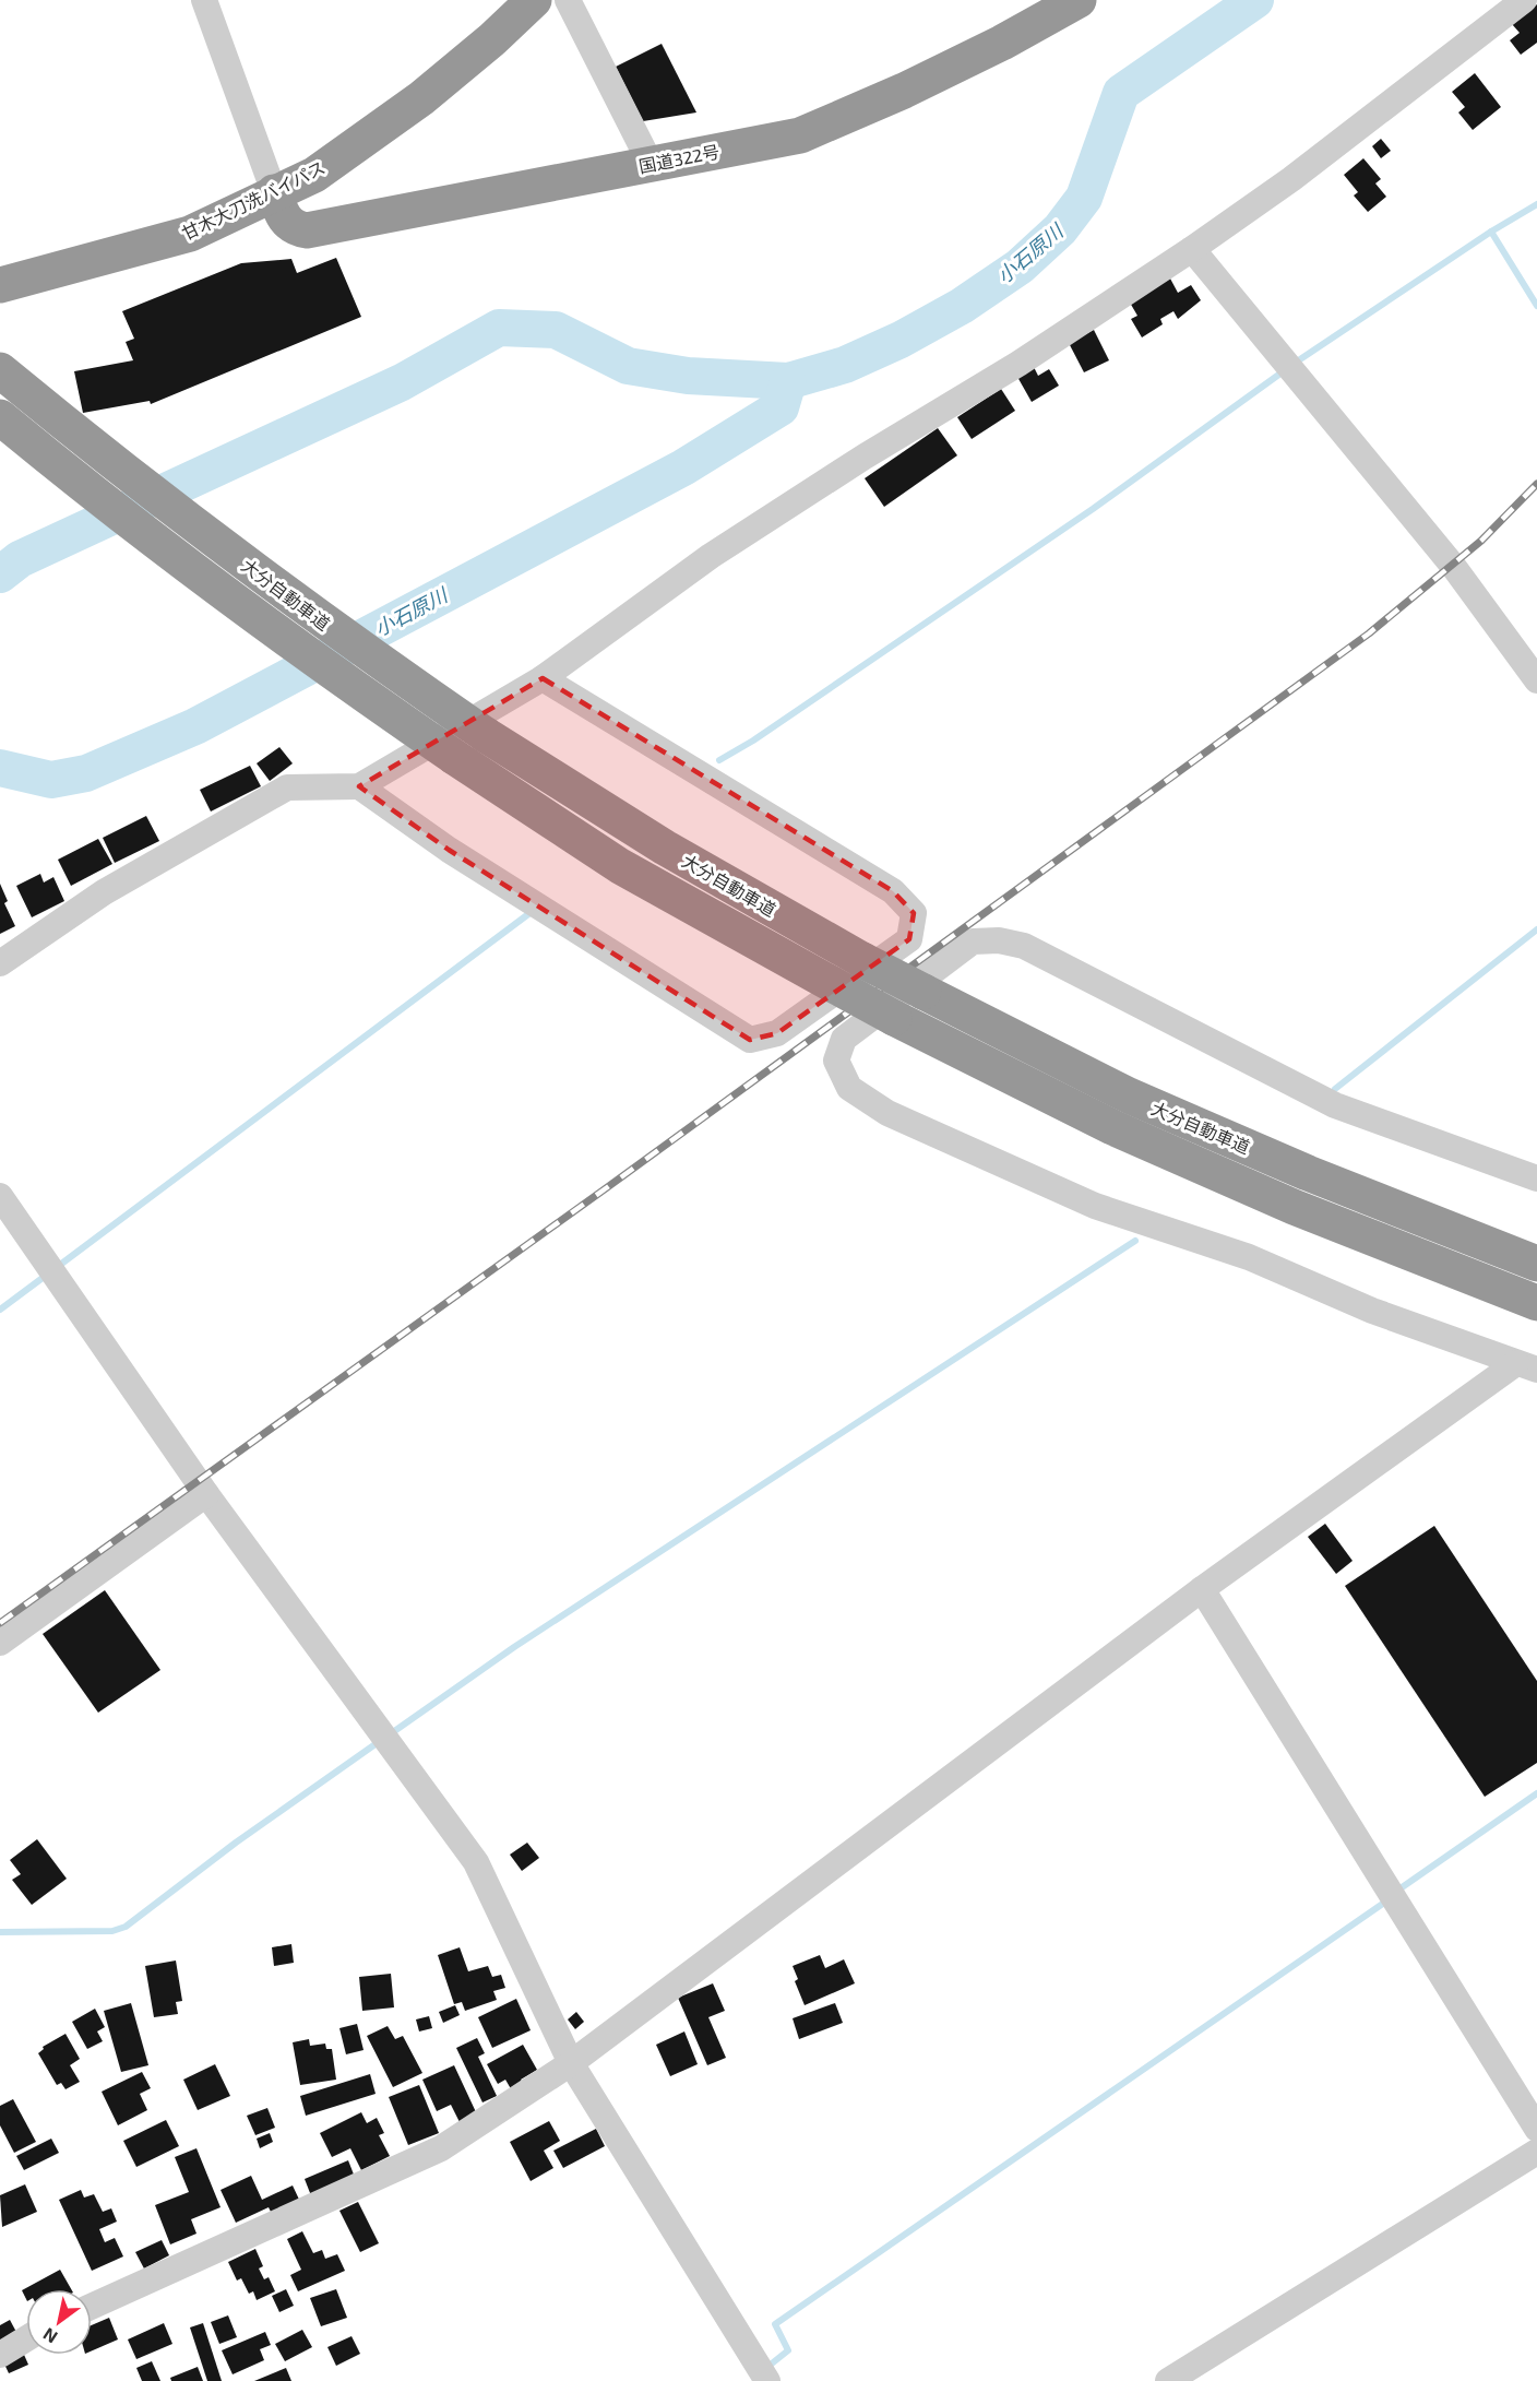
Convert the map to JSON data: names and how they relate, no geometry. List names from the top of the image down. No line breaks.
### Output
{"streets":{"highway":["国道322号","甘木大刀洗バイパス","大分自動車道"]},"crossings":[["国道322号","甘木大刀洗バイパス"]],"water":["小石原川"],"north":"bottom left"}
